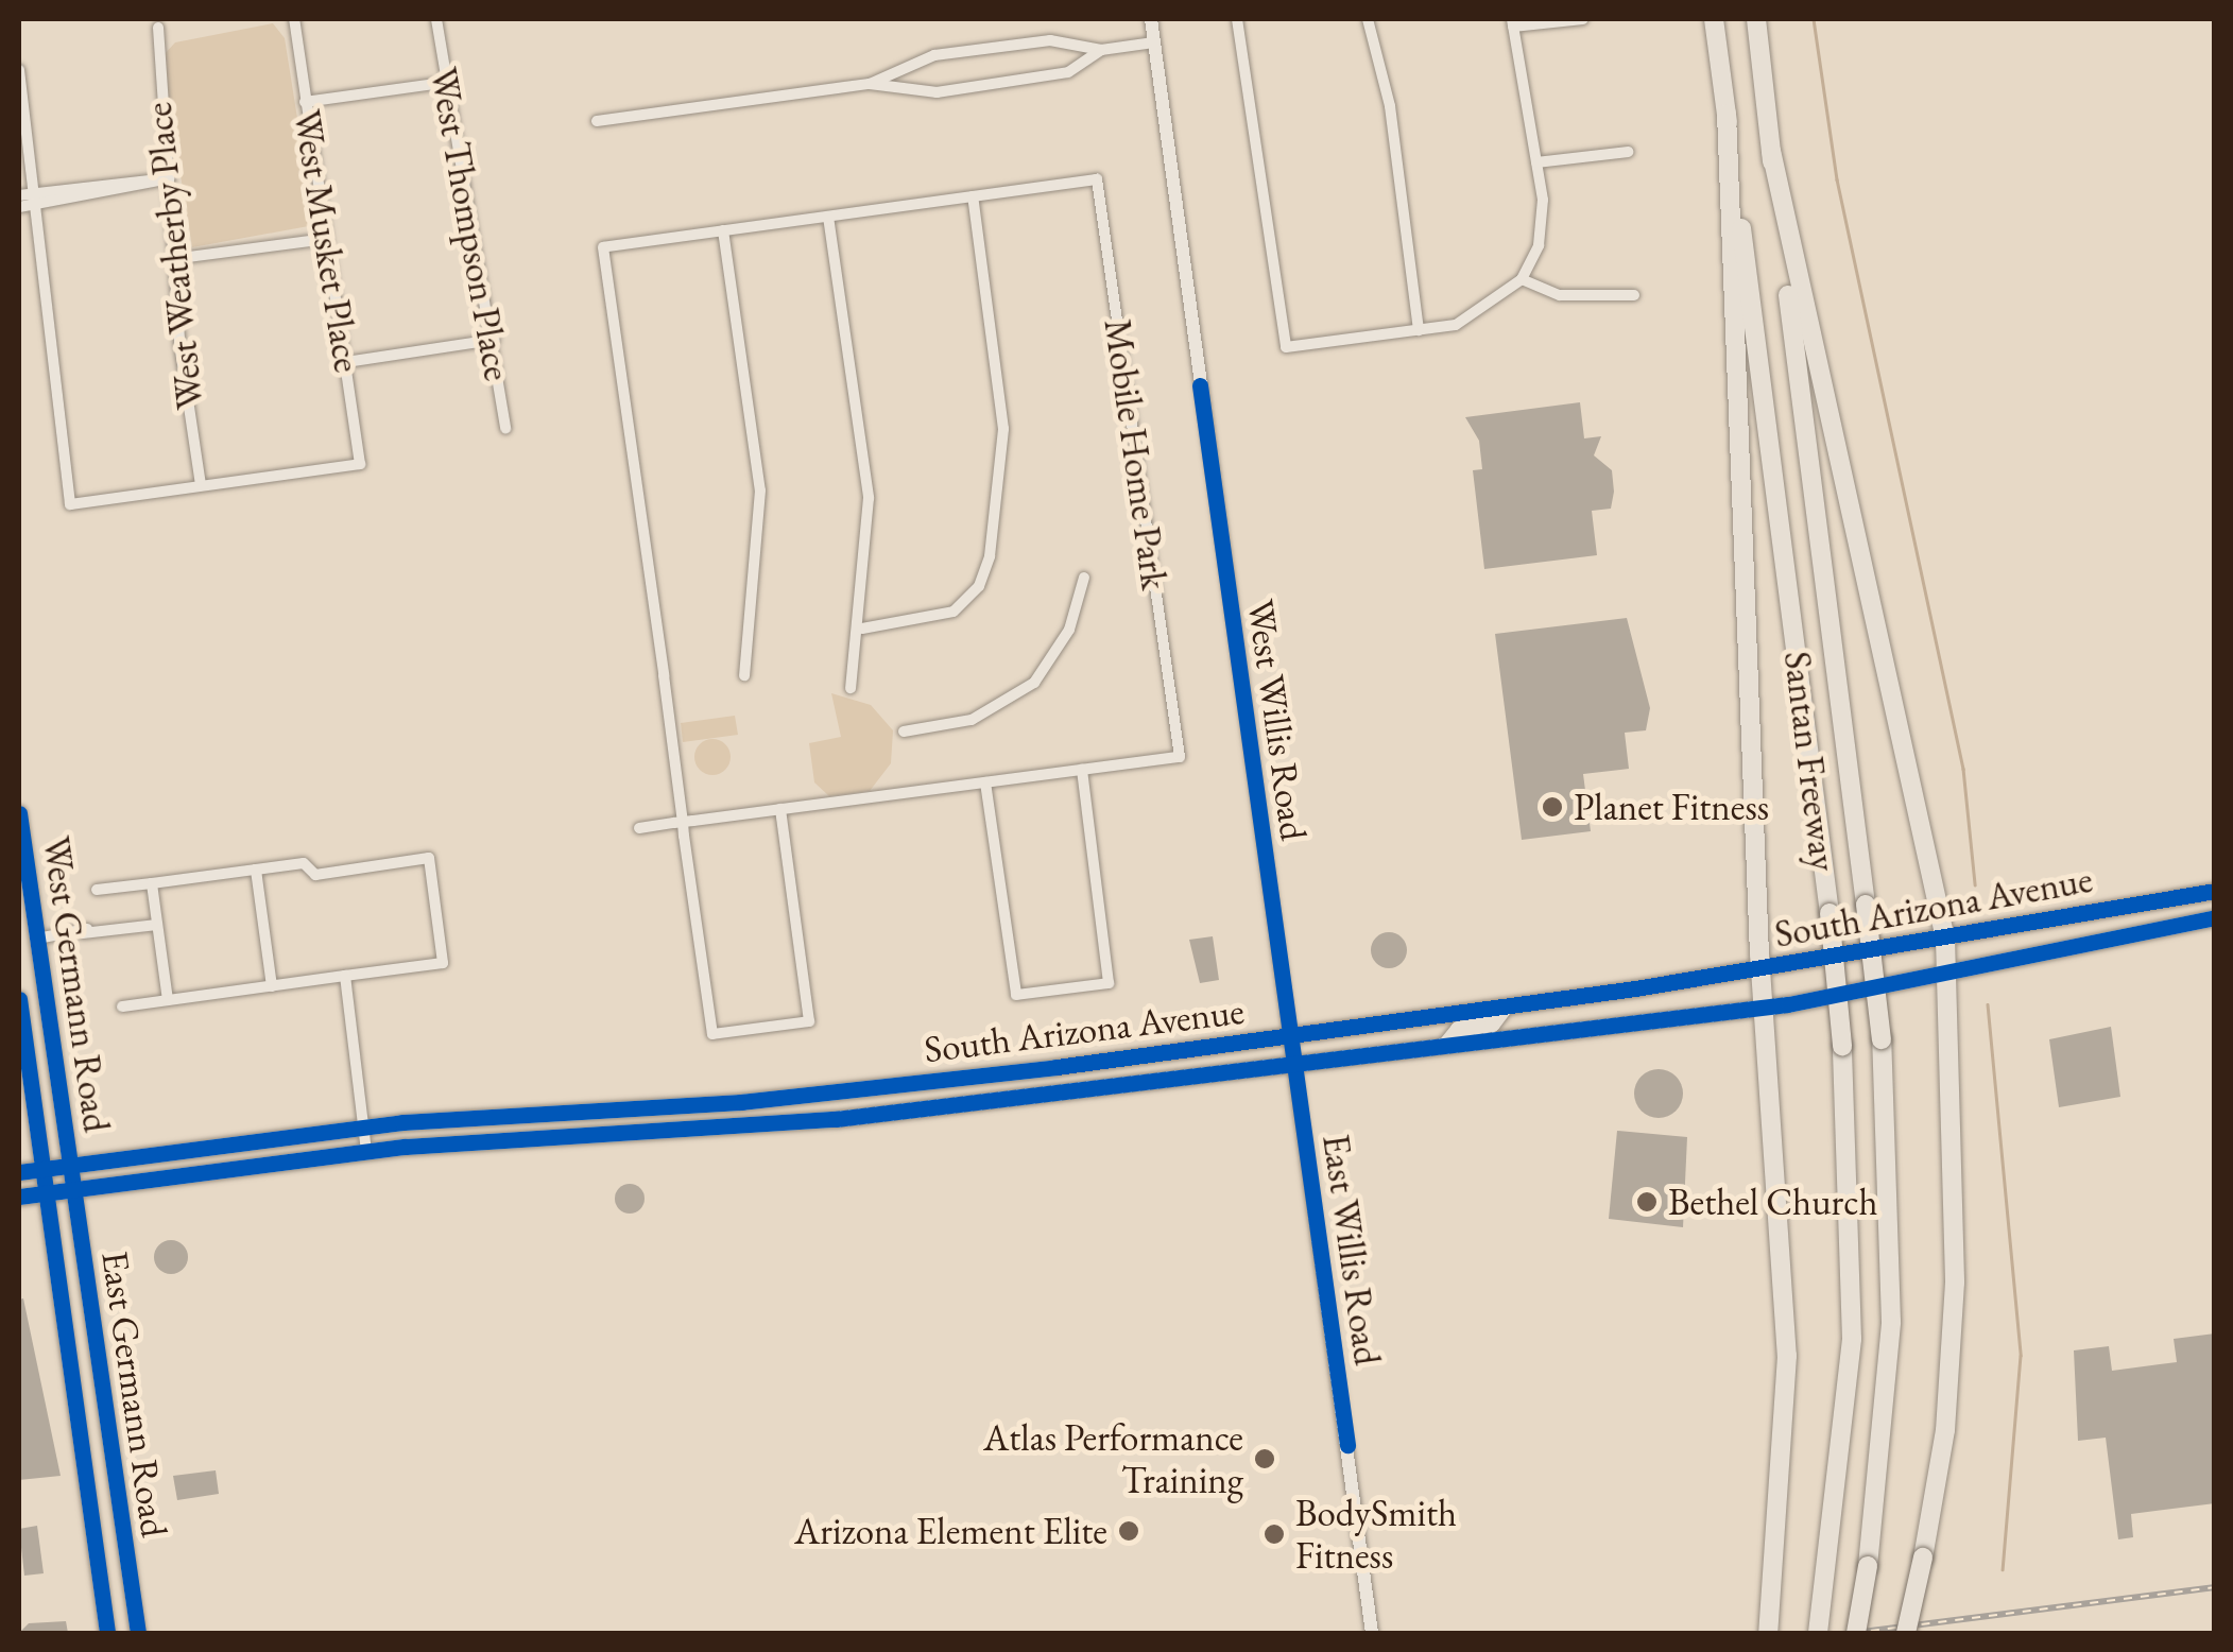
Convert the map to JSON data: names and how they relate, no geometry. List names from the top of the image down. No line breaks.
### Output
{"streets":{"highway":["Santan Freeway"],"main road":["South Arizona Avenue","West Germann Road","East Germann Road"],"street":["West Thompson Place","West Musket Place","West Weatherby Place","Mobile Home Park","West Willis Road","East Willis Road"]},"crossings":[["West Musket Place","West Weatherby Place"],["West Willis Road","South Arizona Avenue"],["West Willis Road","East Willis Road"],["South Arizona Avenue","West Germann Road"],["South Arizona Avenue","East Willis Road"],["South Arizona Avenue","East Germann Road"],["West Germann Road","East Germann Road"]],"places":["Planet Fitness","Bethel Church","Atlas Performance Training","Arizona Element Elite","BodySmith Fitness"]}
